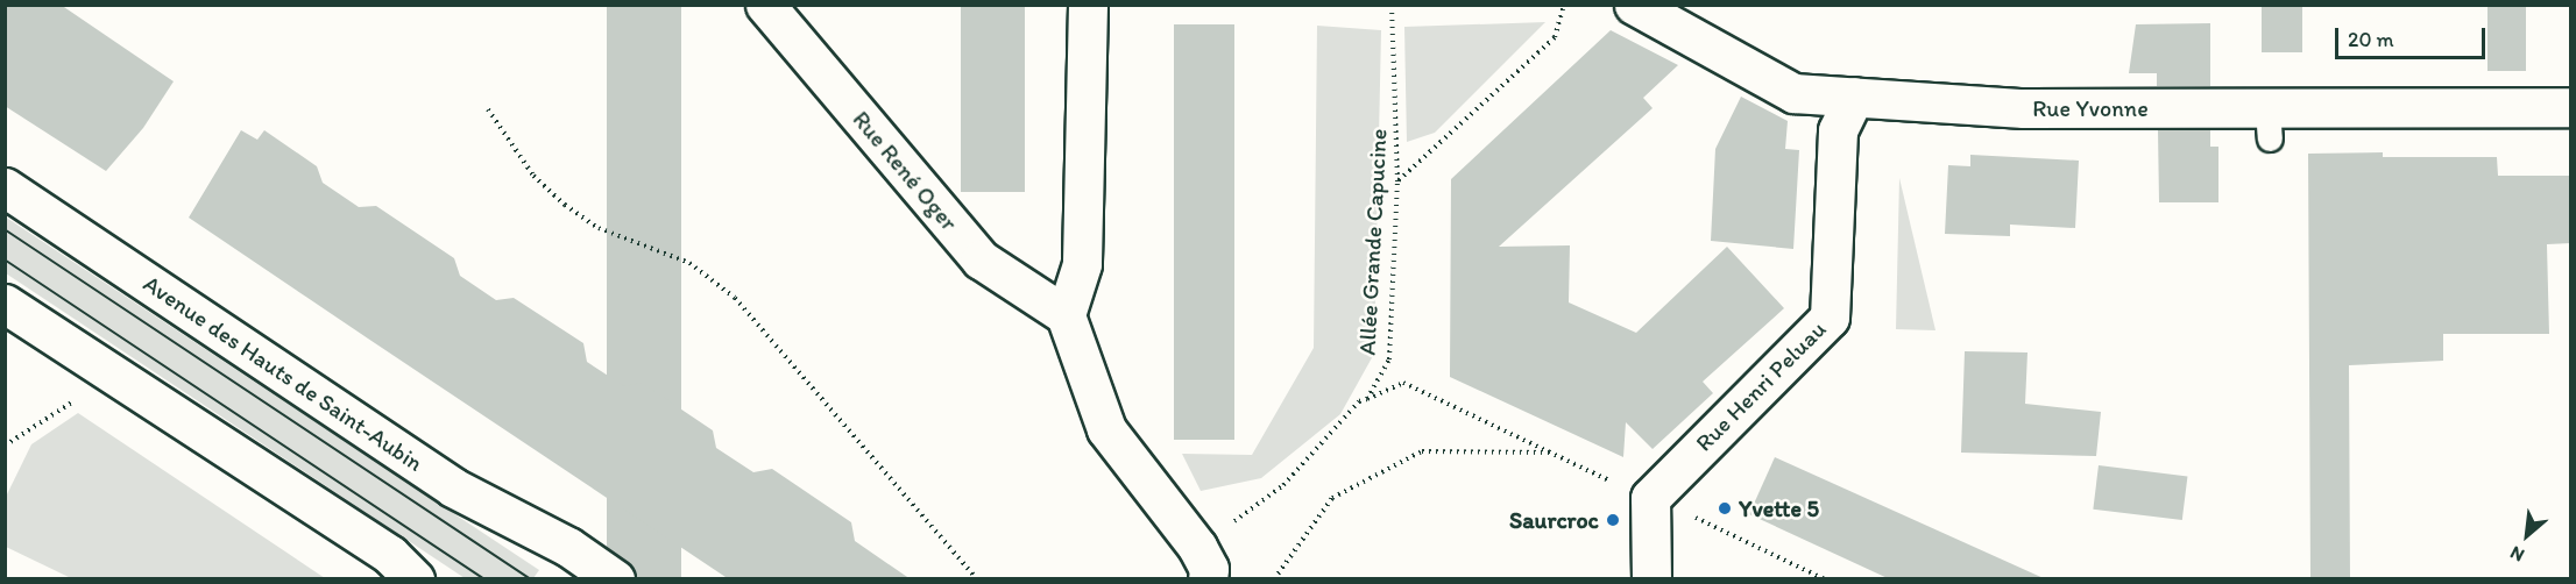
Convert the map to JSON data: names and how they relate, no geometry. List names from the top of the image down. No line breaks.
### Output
{"streets":{"street":["Rue Yvonne","Rue René Oger","Avenue des Hauts de Saint-Aubin","Rue Henri Peluau"],"path":["Allée Grande Capucine"]},"crossings":[["Rue Yvonne","Rue Henri Peluau"]],"places":["Yvette 5","Saurcroc"],"scale_bar":"20 m","north":"bottom left"}
